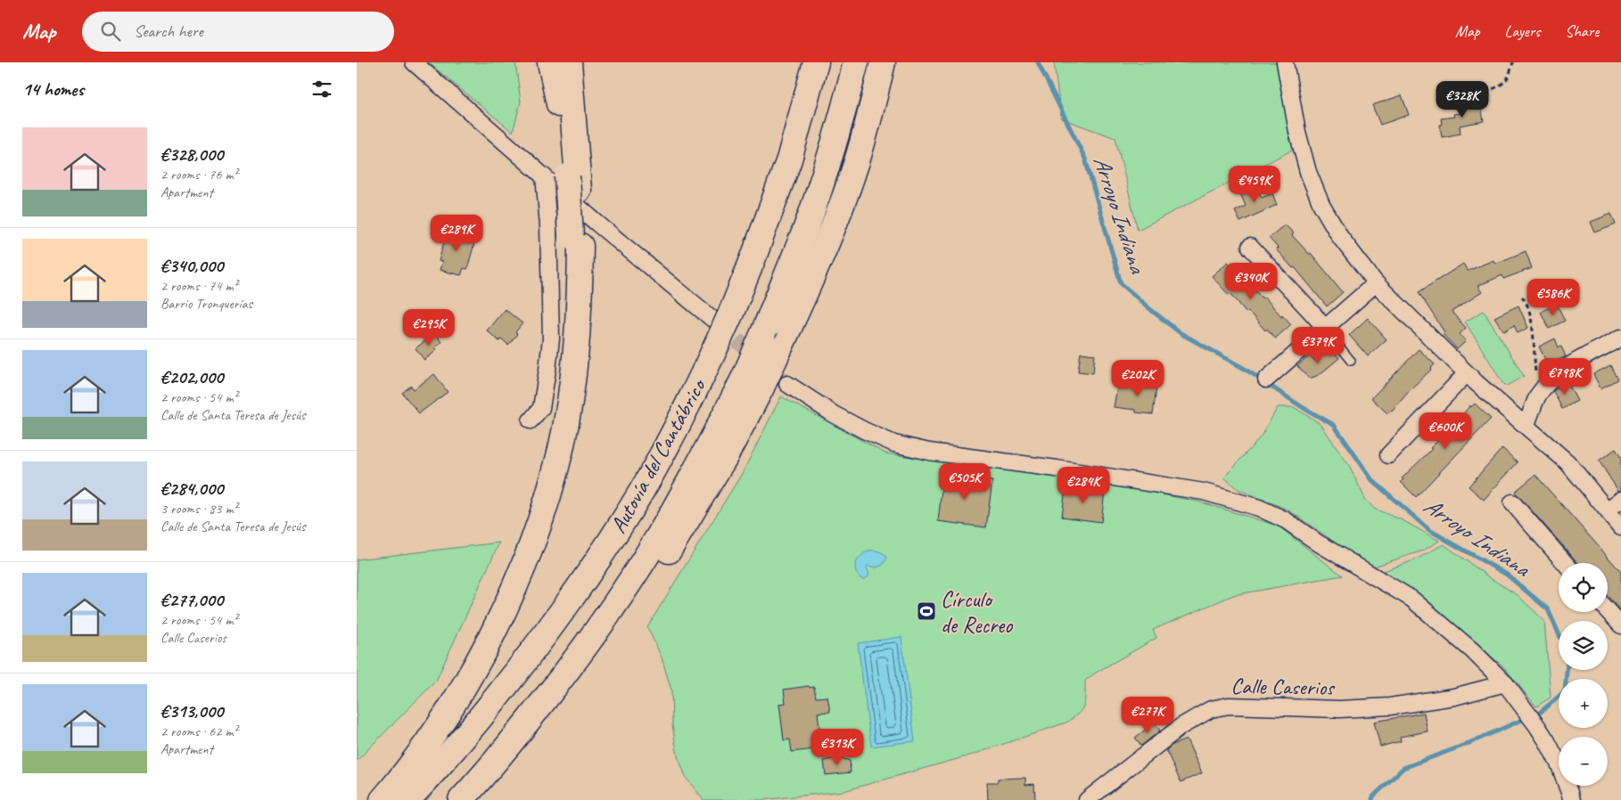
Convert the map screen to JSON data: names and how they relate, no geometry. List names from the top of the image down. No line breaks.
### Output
{"streets":{"highway":["Autovía del Cantábrico"],"street":["Calle Caserios"]},"water":["Arroyo Indiana"],"places":{"sports":["Círculo de Recreo"]},"page":{"header":"Map","search":"Search here","nav":["Map","Layers","Share"],"heading":"14 homes","price":["€328K","€459K","€289K","€340K","€586K","€295K","€379K","€798K","€202K","€600K","€505K","€284K","€277K","€313K"],"list":[{"name":"€328,000","note":"2 rooms · 76 m² · Apartment"},{"name":"€340,000","note":"2 rooms · 74 m² · Barrio Tronquerías"},{"name":"€202,000","note":"2 rooms · 54 m² · Calle de Santa Teresa de Jesús"},{"name":"€284,000","note":"3 rooms · 83 m² · Calle de Santa Teresa de Jesús"},{"name":"€277,000","note":"2 rooms · 54 m² · Calle Caserios"},{"name":"€313,000","note":"2 rooms · 62 m² · Apartment"}],"map_buttons":["+","−"]}}
